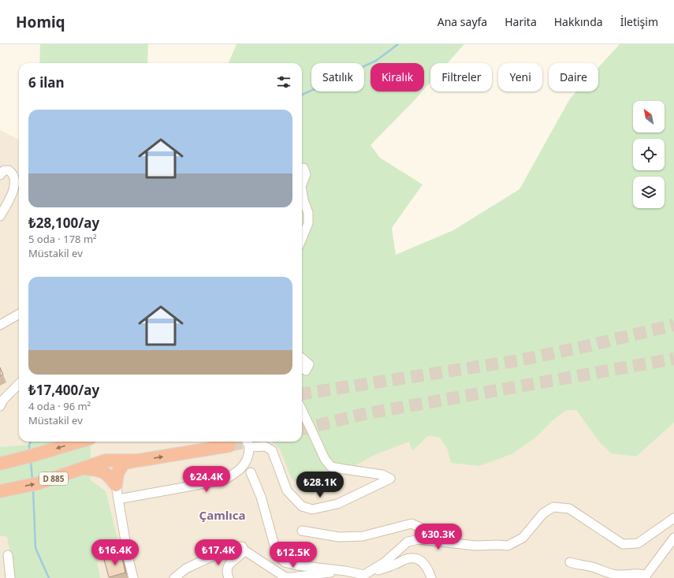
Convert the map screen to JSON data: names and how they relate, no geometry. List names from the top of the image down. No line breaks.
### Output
{"streets":{"highway":["D 885"]},"districts":["Çamlıca"],"north":"top left","page":{"header":"Homiq","nav":["Ana sayfa","Harita","Hakkında","İletişim"],"chip":["Satılık","Kiralık","Filtreler","Yeni","Daire"],"heading":"6 ilan","list":[{"name":"₺28,100/ay","note":"5 oda · 178 m² · Müstakil ev"},{"name":"₺17,400/ay","note":"4 oda · 96 m² · Müstakil ev"}],"price":["₺24.4K","₺28.1K","₺30.3K","₺16.4K","₺17.4K","₺12.5K"]}}
